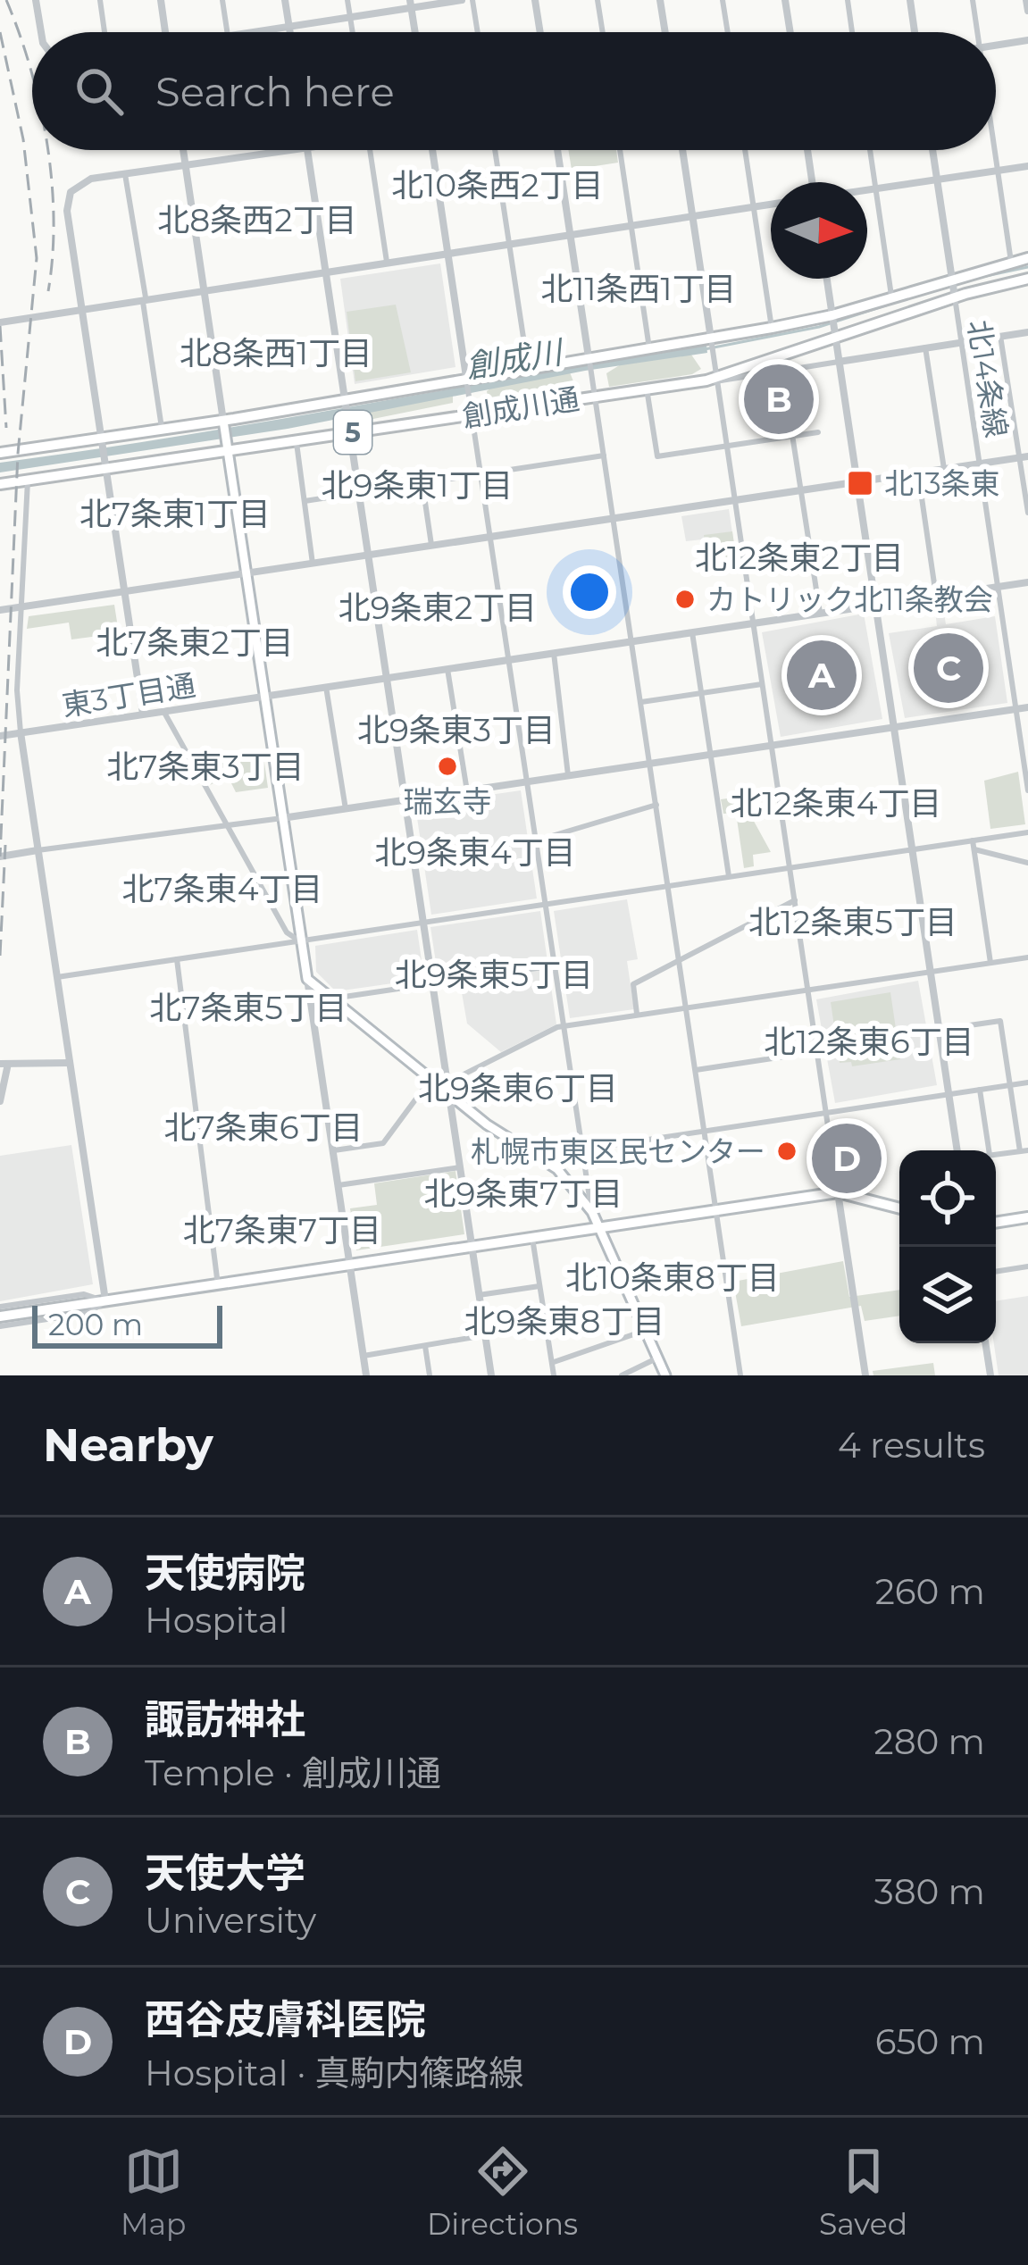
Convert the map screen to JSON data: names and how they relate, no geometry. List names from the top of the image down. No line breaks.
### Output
{"streets":{"main road":["創成川通","5"],"street":["北14条線","東3丁目通"]},"crossings":[["北14条線","創成川通"],["北14条線","東3丁目通"]],"districts":["北10条西2丁目","北8条西2丁目","北11条西1丁目","北8条西1丁目","北9条東1丁目","北7条東1丁目","北12条東2丁目","北9条東2丁目","北7条東2丁目","北9条東3丁目","北7条東3丁目","北12条東4丁目","北9条東4丁目","北7条東4丁目","北12条東5丁目","北9条東5丁目","北7条東5丁目","北12条東6丁目","北9条東6丁目","北7条東6丁目","北9条東7丁目","北7条東7丁目","北10条東8丁目","北9条東8丁目"],"water":["創成川"],"places":{"transit":["北13条東"],"other":["カトリック北11条教会","瑞玄寺","札幌市東区民センター"]},"scale_bar":"200 m","north":"right","page":{"search":"Search here","pins":["B","C","A","D"],"scale":"200 m","heading":["Nearby","4 results"],"list":[{"mark":"A","name":"天使病院","note":"Hospital","value":"260 m"},{"mark":"B","name":"諏訪神社","note":"Temple · 創成川通","value":"280 m"},{"mark":"C","name":"天使大学","note":"University","value":"380 m"},{"mark":"D","name":"西谷皮膚科医院","note":"Hospital · 真駒内篠路線","value":"650 m"}],"nav":["Map","Directions","Saved"]}}
